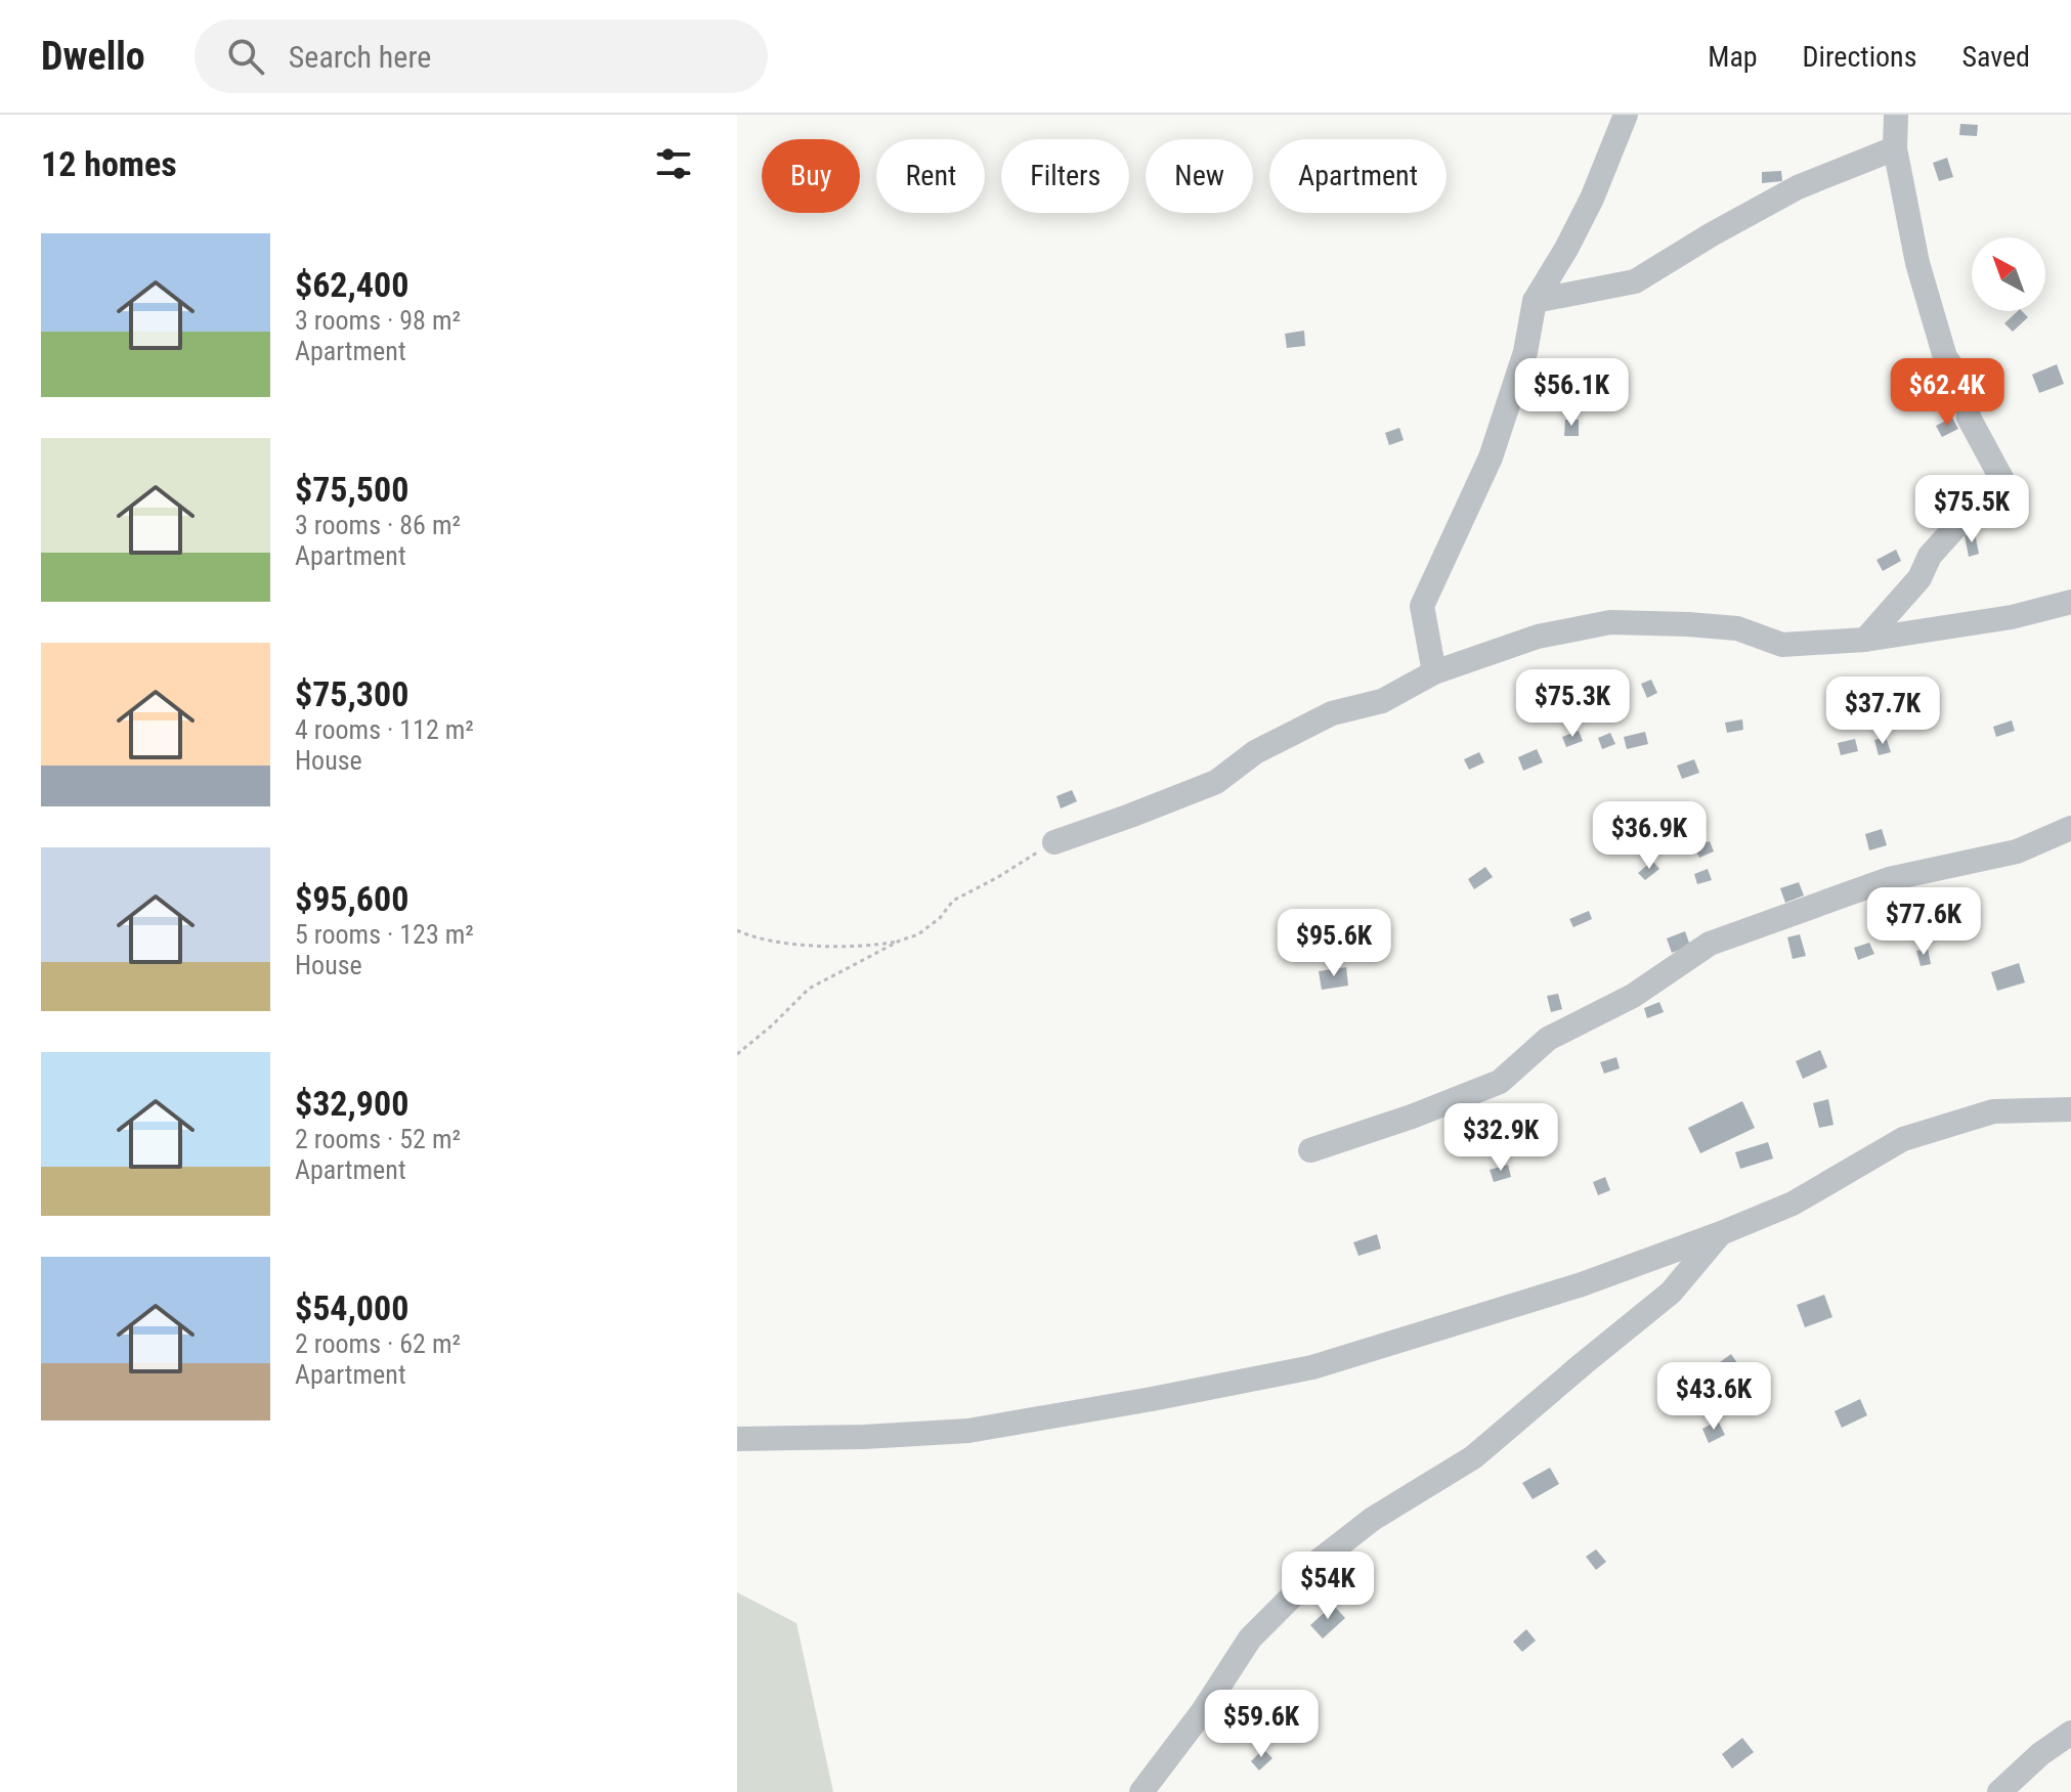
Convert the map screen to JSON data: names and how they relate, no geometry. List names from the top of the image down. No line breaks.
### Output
{"north":"top left","page":{"header":"Dwello","search":"Search here","nav":["Map","Directions","Saved"],"heading":"12 homes","chip":["Buy","Rent","Filters","New","Apartment"],"list":[{"name":"$62,400","note":"3 rooms · 98 m² · Apartment"},{"name":"$75,500","note":"3 rooms · 86 m² · Apartment"},{"name":"$75,300","note":"4 rooms · 112 m² · House"},{"name":"$95,600","note":"5 rooms · 123 m² · House"},{"name":"$32,900","note":"2 rooms · 52 m² · Apartment"},{"name":"$54,000","note":"2 rooms · 62 m² · Apartment"}],"price":["$56.1K","$62.4K","$75.5K","$75.3K","$37.7K","$36.9K","$77.6K","$95.6K","$32.9K","$43.6K","$54K","$59.6K"]}}
